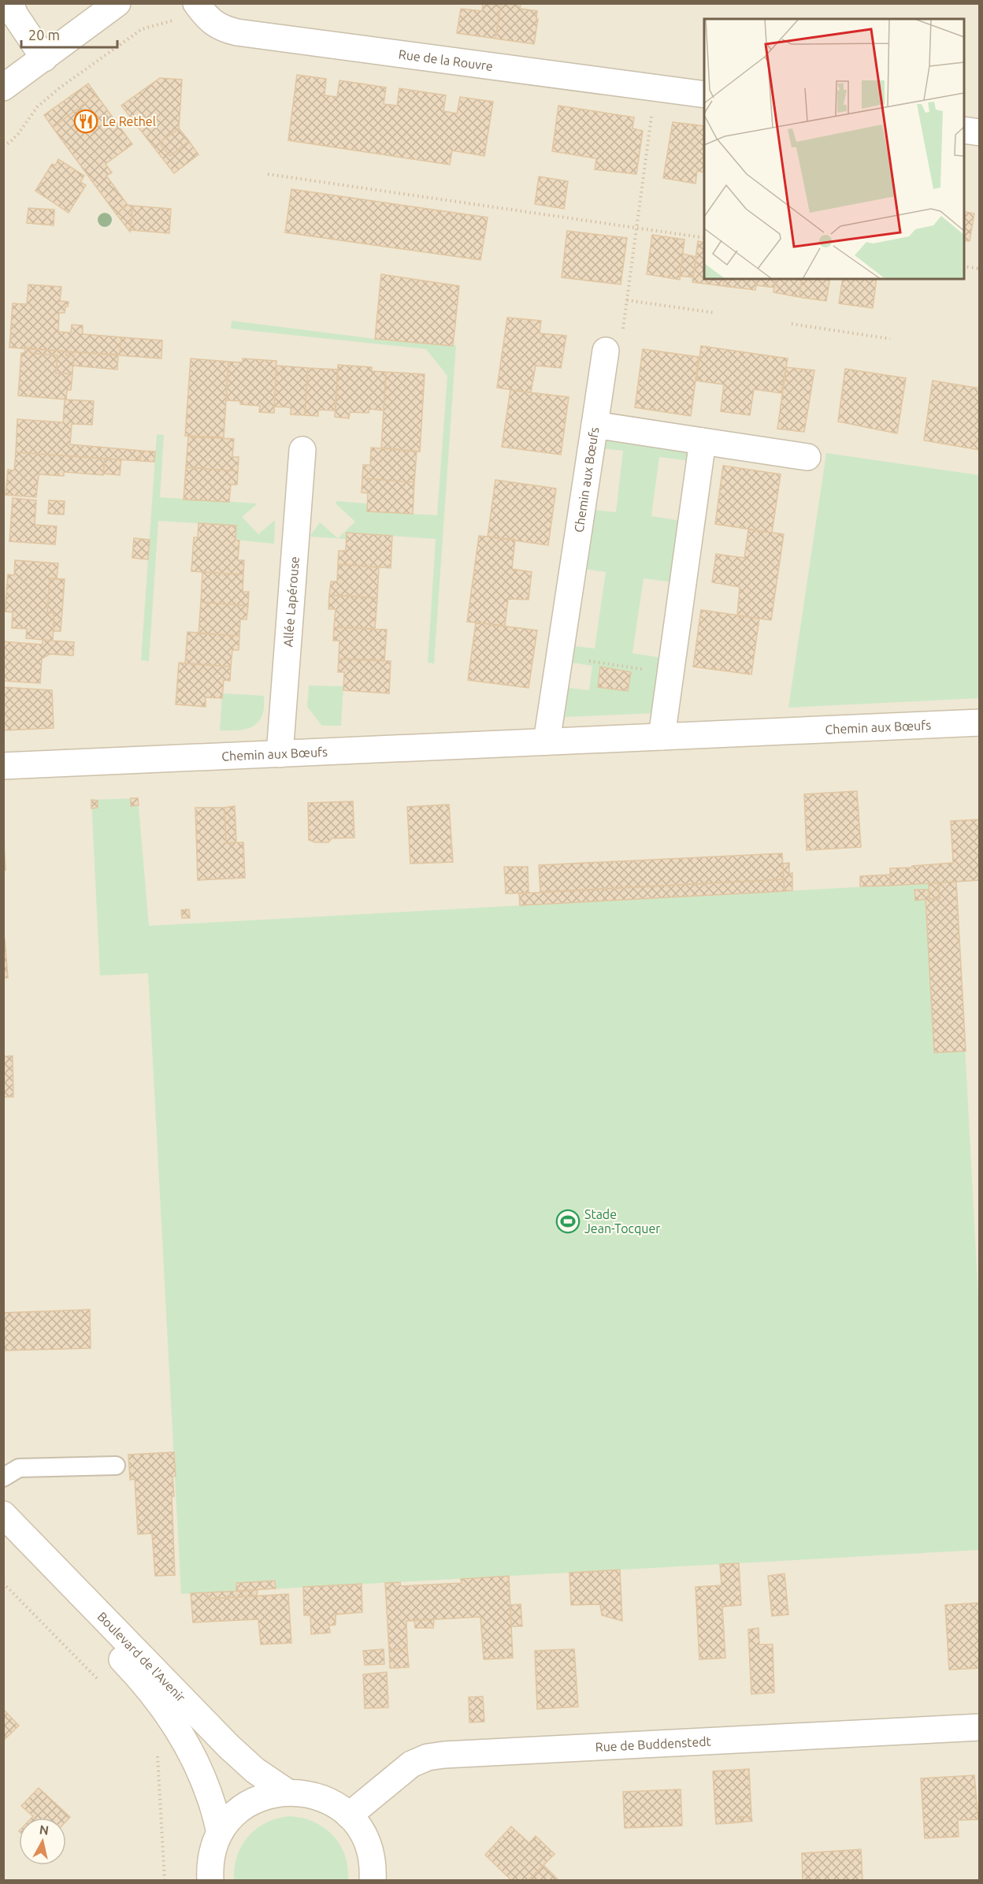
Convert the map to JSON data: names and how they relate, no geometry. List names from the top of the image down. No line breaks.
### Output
{"streets":{"street":["Rue de la Rouvre","Chemin aux Bœufs","Allée Lapérouse","Boulevard de l'Avenir","Rue de Buddenstedt"]},"crossings":[["Chemin aux Bœufs","Allée Lapérouse"]],"places":{"restaurant":["Le Rethel"],"sports":["Stade Jean-Tocquer"]},"scale_bar":"20 m","north":"top"}
